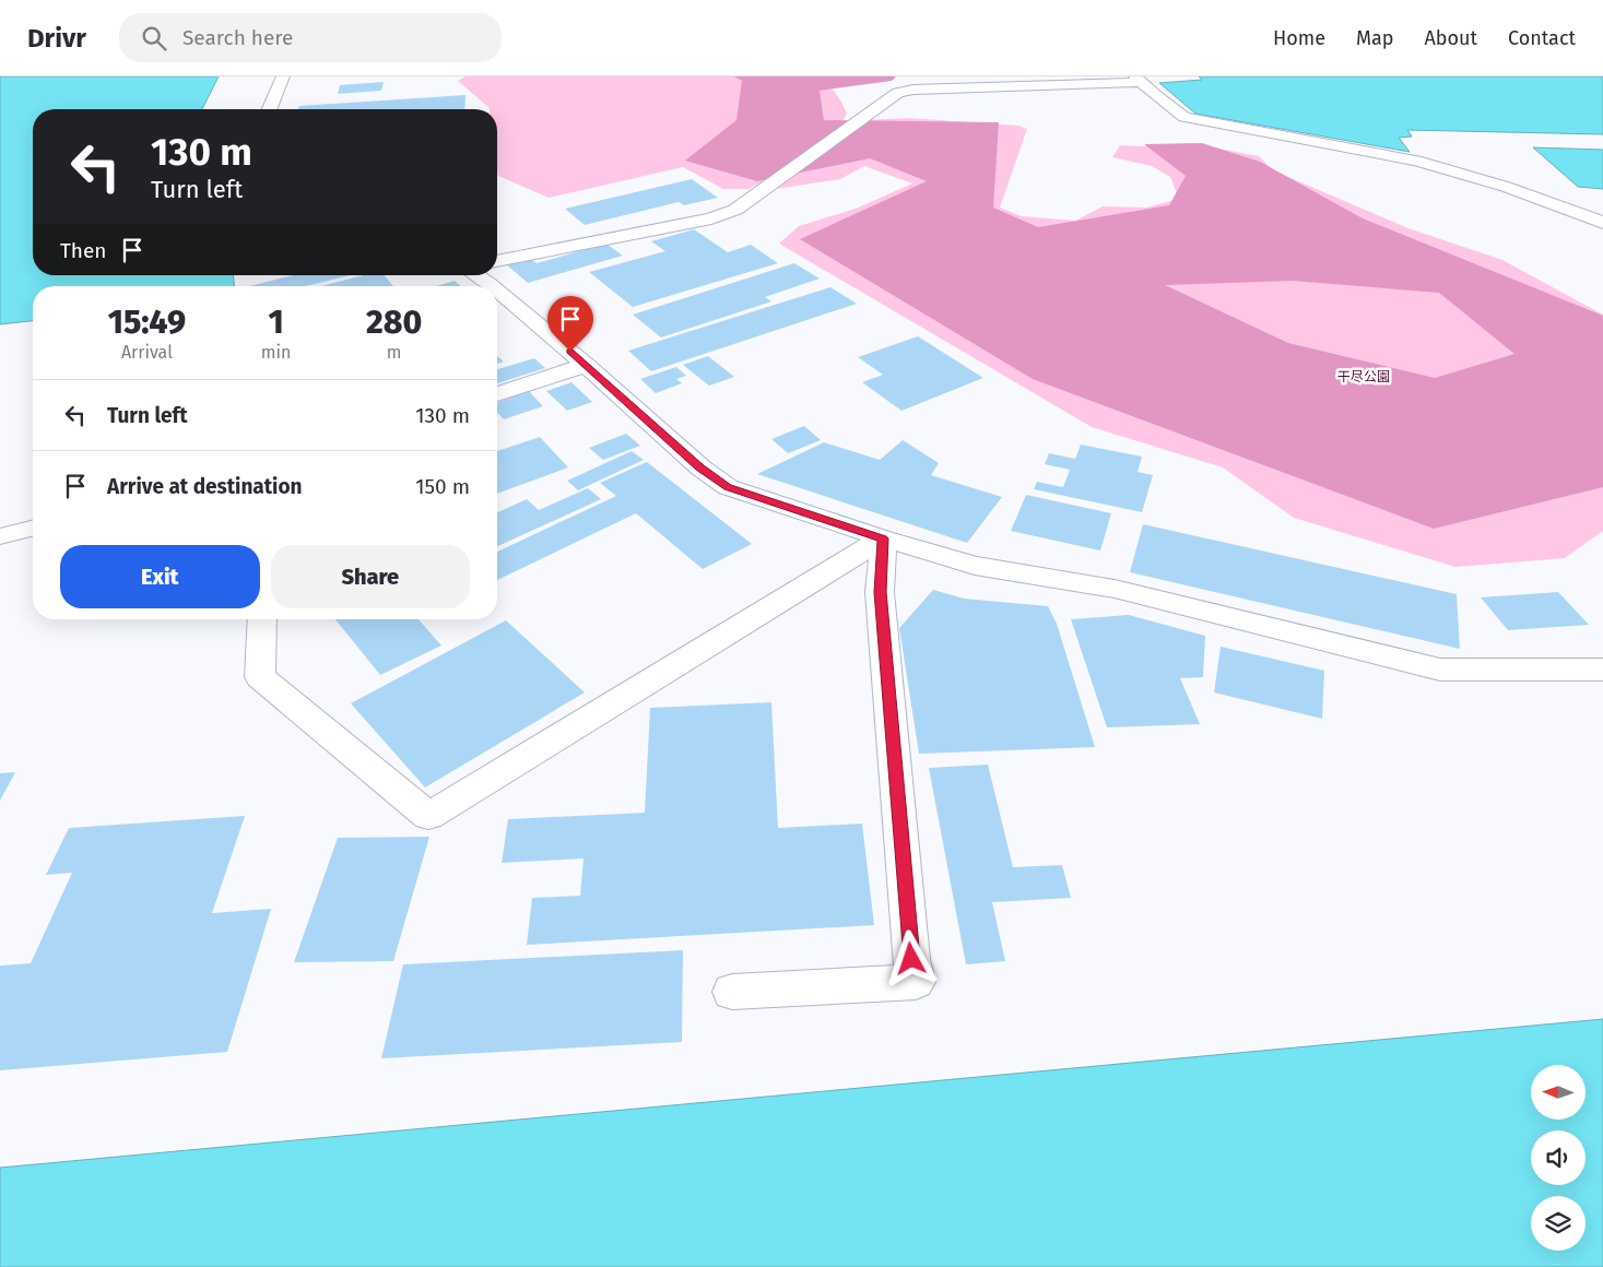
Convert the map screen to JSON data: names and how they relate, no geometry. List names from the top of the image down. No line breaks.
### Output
{"parks":["干尽公園"],"north":"left","page":{"header":"Drivr","search":"Search here","nav":["Home","Map","About","Contact"],"turn":["130 m","Turn left"],"then":"Then","eta":["15:49","Arrival","1","min","280","m"],"list":[{"name":"Turn left","value":"130 m"},{"name":"Arrive at destination","value":"150 m"}],"buttons":["Exit","Share"]}}
